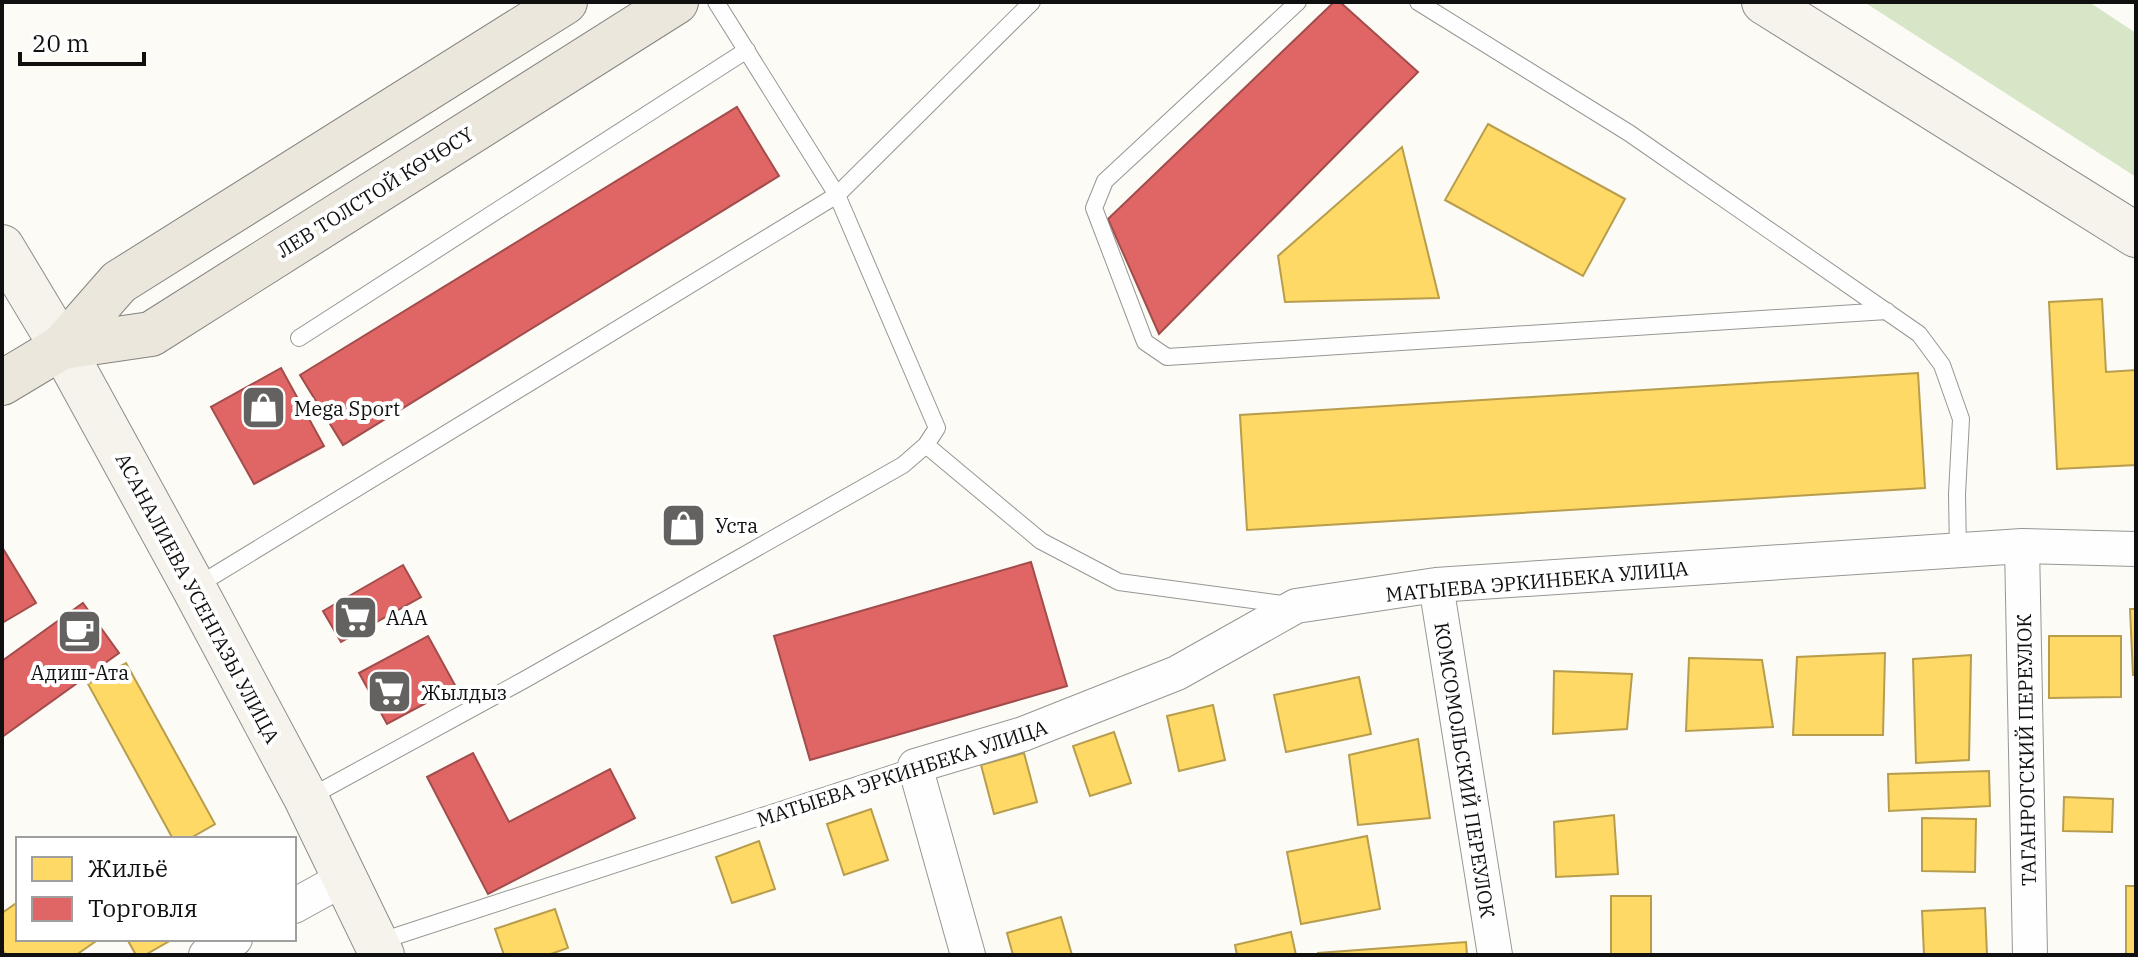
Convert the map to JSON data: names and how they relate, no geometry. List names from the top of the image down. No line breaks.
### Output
{"streets":{"main road":["ЛЕВ ТОЛСТОЙ КӨЧӨСҮ","АСАНАЛИЕВА УСЕНГАЗЫ УЛИЦА"],"street":["МАТЫЕВА ЭРКИНБЕКА УЛИЦА","ТАГАНРОГСКИЙ ПЕРЕУЛОК","КОМСОМОЛЬСКИЙ ПЕРЕУЛОК"]},"crossings":[["ЛЕВ ТОЛСТОЙ КӨЧӨСҮ","АСАНАЛИЕВА УСЕНГАЗЫ УЛИЦА"],["МАТЫЕВА ЭРКИНБЕКА УЛИЦА","АСАНАЛИЕВА УСЕНГАЗЫ УЛИЦА"],["МАТЫЕВА ЭРКИНБЕКА УЛИЦА","ТАГАНРОГСКИЙ ПЕРЕУЛОК"],["МАТЫЕВА ЭРКИНБЕКА УЛИЦА","КОМСОМОЛЬСКИЙ ПЕРЕУЛОК"]],"places":{"shop":["Mega Sport","Уста"],"supermarket":["AAA","Жылдыз"],"cafe":["Адиш-Ата"]},"legend":["Жильё","Торговля"],"scale_bar":"20 m"}
